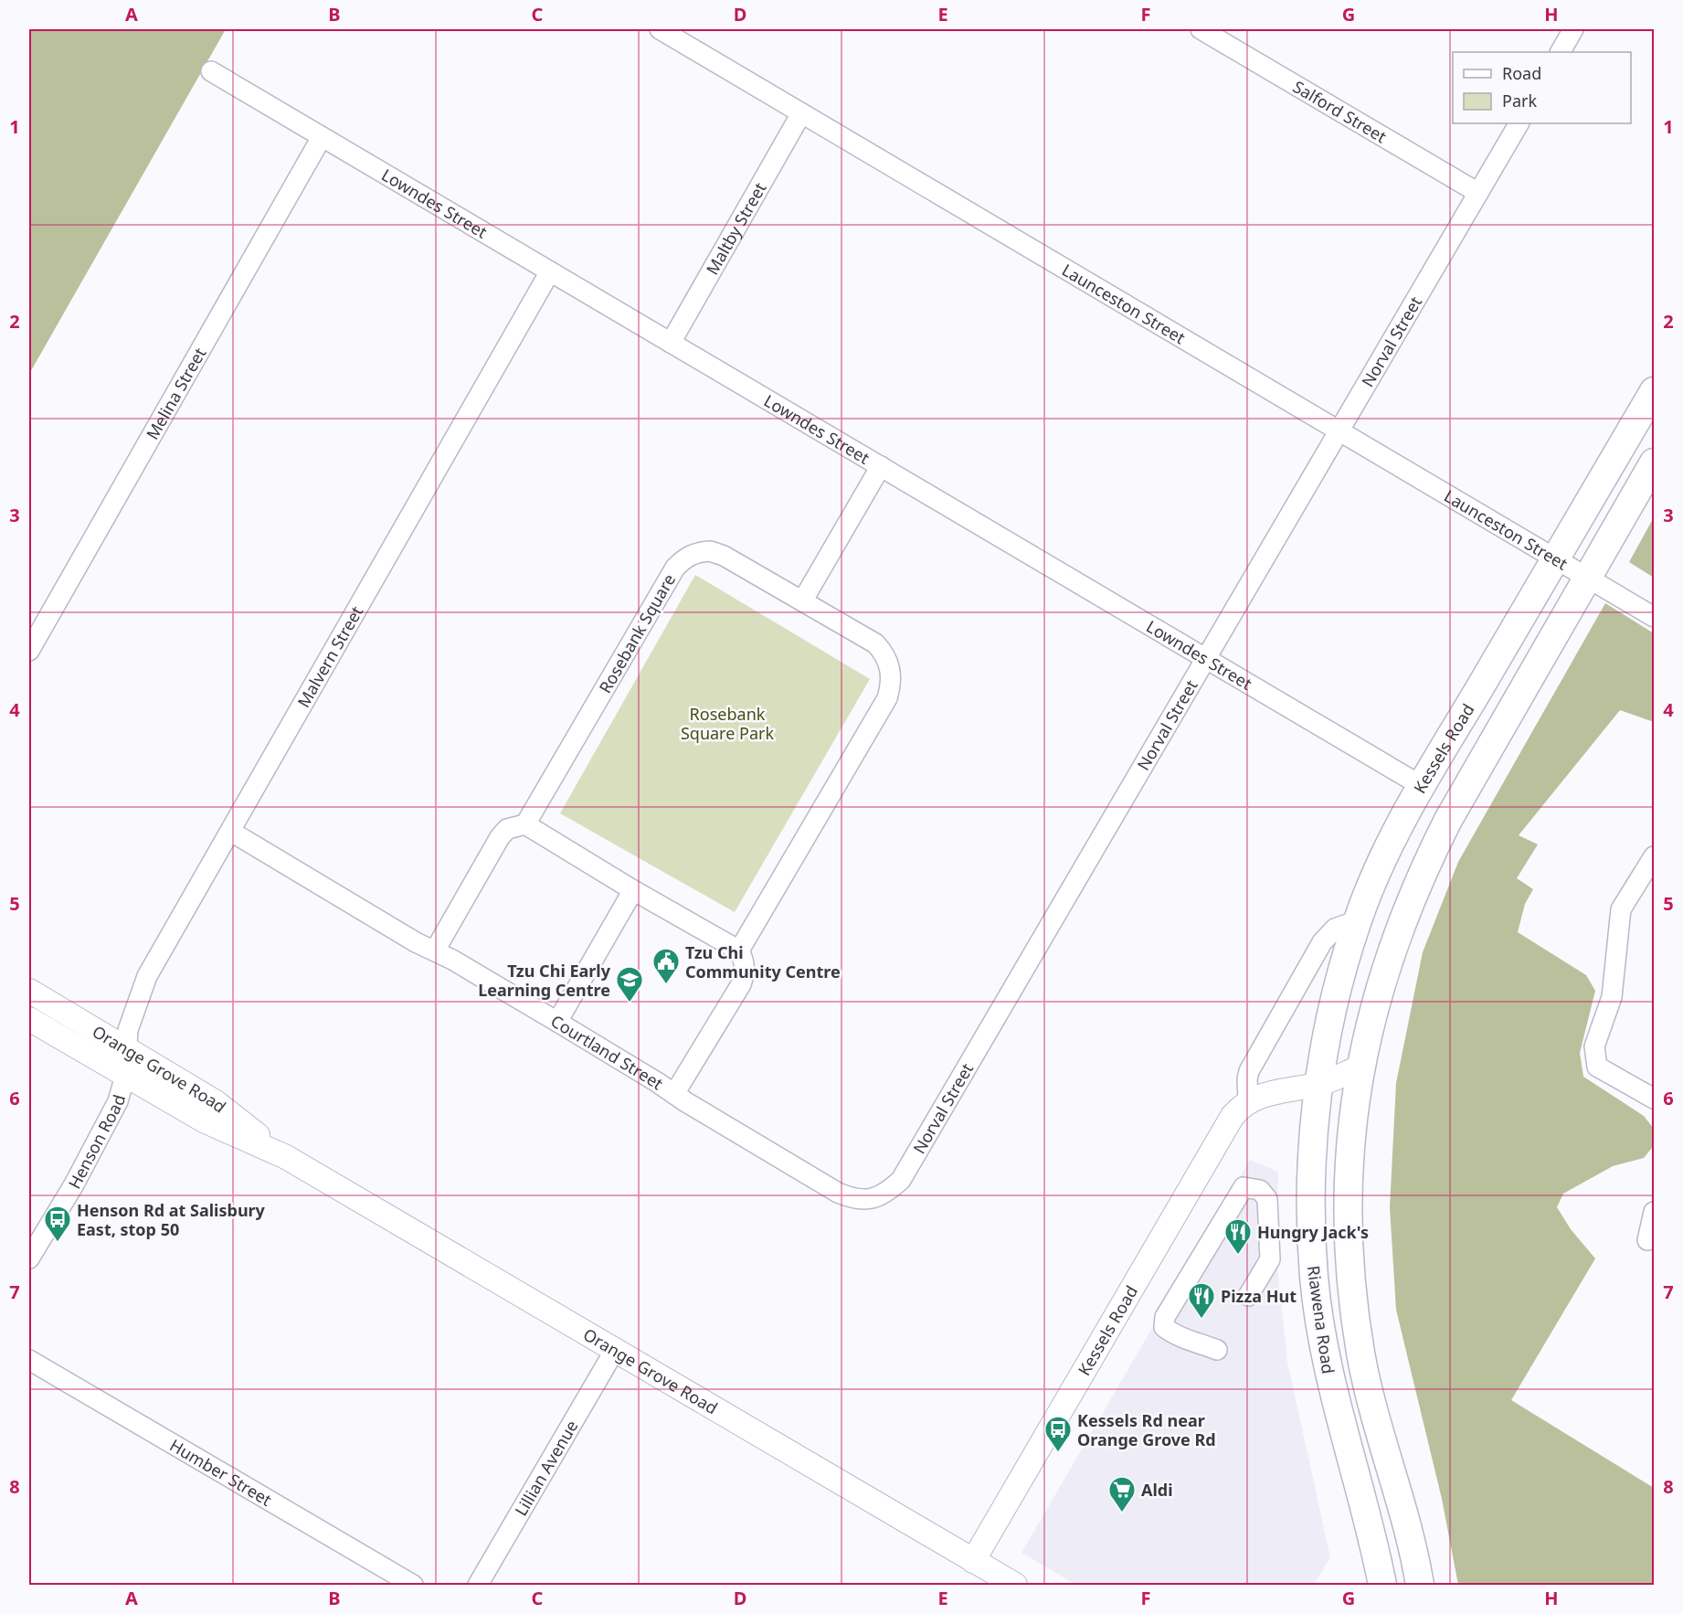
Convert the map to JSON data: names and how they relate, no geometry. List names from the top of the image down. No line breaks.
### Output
{"streets":{"highway":["Kessels Road","Riawena Road"],"main road":["Orange Grove Road"],"street":["Salford Street","Lowndes Street","Maltby Street","Launceston Street","Norval Street","Melina Street","Rosebank Square","Malvern Street","Courtland Street","Henson Road","Lillian Avenue","Humber Street"]},"crossings":[["Salford Street","Norval Street"],["Lowndes Street","Maltby Street"],["Lowndes Street","Norval Street"],["Lowndes Street","Melina Street"],["Lowndes Street","Malvern Street"],["Lowndes Street","Kessels Road"],["Maltby Street","Launceston Street"],["Launceston Street","Norval Street"],["Launceston Street","Kessels Road"],["Norval Street","Courtland Street"],["Malvern Street","Courtland Street"],["Malvern Street","Orange Grove Road"],["Malvern Street","Henson Road"],["Kessels Road","Orange Grove Road"],["Kessels Road","Riawena Road"],["Orange Grove Road","Henson Road"],["Orange Grove Road","Lillian Avenue"]],"parks":["Rosebank Square Park"],"places":{"public building":["Tzu Chi Community Centre"],"school or university":["Tzu Chi Early Learning Centre"],"bus stop":["Henson Rd at Salisbury East, stop 50","Kessels Rd near Orange Grove Rd"],"restaurant":["Hungry Jack's","Pizza Hut"],"supermarket":["Aldi"]},"legend":["Road","Park"],"grid":{"columns":["A","B","C","D","E","F","G","H"],"rows":["1","2","3","4","5","6","7","8"]}}
